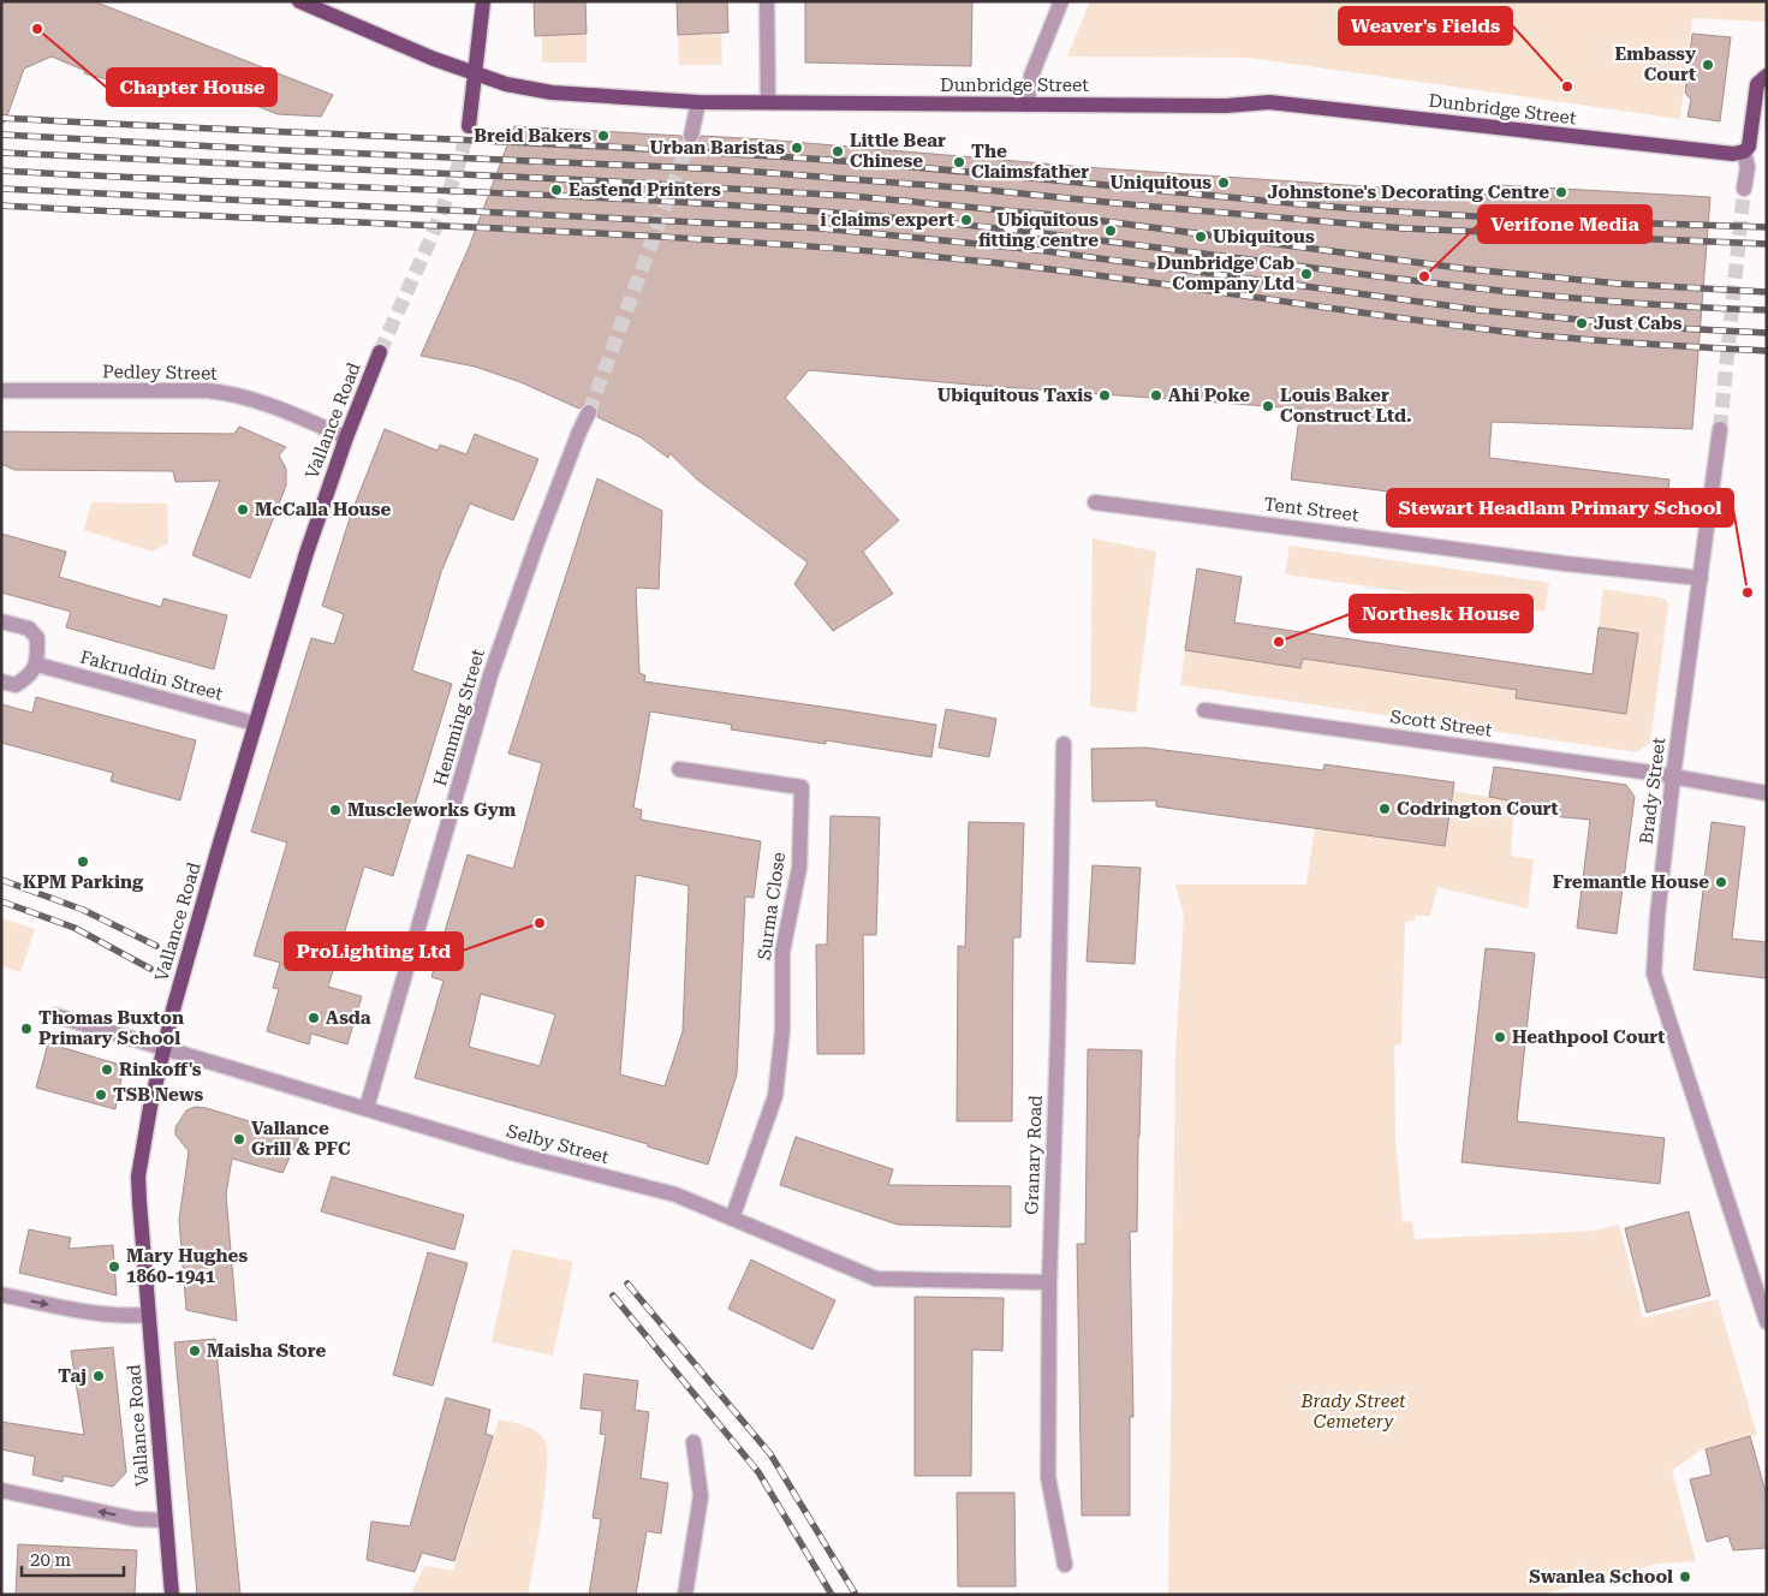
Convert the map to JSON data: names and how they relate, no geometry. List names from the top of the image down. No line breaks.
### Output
{"streets":{"main road":["Dunbridge Street","Vallance Road"],"street":["Pedley Street","Tent Street","Fakruddin Street","Hemming Street","Scott Street","Brady Street","Surma Close","Selby Street","Granary Road"]},"crossings":[["Pedley Street","Vallance Road"],["Vallance Road","Fakruddin Street"],["Vallance Road","Selby Street"],["Tent Street","Brady Street"],["Hemming Street","Selby Street"],["Scott Street","Brady Street"],["Surma Close","Selby Street"],["Selby Street","Granary Road"]],"parks":["Brady Street Cemetery"],"places":["Chapter House","Embassy Court","Weaver's Fields","Breid Bakers","Urban Baristas","Little Bear Chinese","The Claimsfather","Uniquitous","Eastend Printers","Johnstone's Decorating Centre","i claims expert","Ubiquitous fitting centre","Ubiquitous","Dunbridge Cab Company Ltd","Verifone Media","Just Cabs","Ubiquitous Taxis","Ahi Poke","Louis Baker Construct Ltd.","McCalla House","Stewart Headlam Primary School","Northesk House","Codrington Court","Muscleworks Gym","KPM Parking","Fremantle House","ProLighting Ltd","Asda","Thomas Buxton Primary School","Heathpool Court","Rinkoff's","TSB News","Vallance Grill & PFC","Mary Hughes 1860-1941","Maisha Store","Taj","Swanlea School"],"scale_bar":"20 m"}
